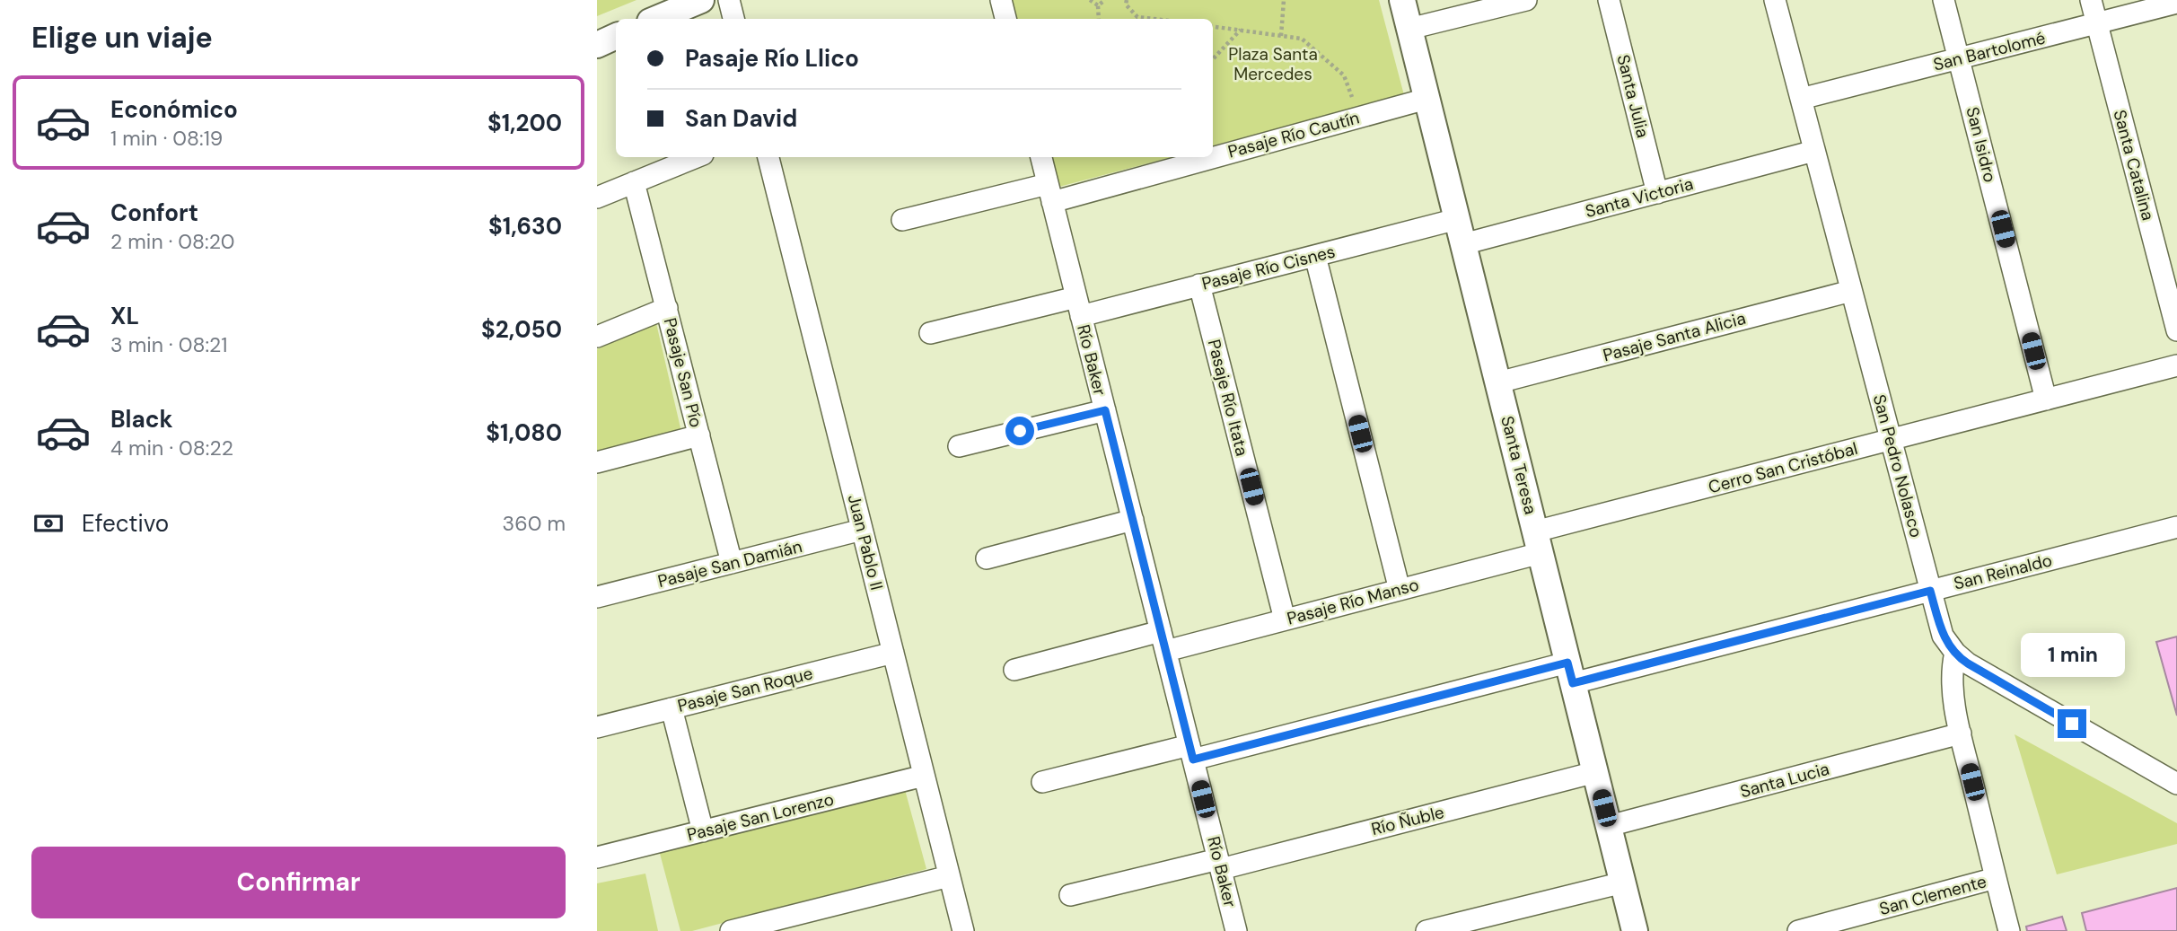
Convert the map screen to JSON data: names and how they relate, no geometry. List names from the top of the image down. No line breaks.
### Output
{"streets":{"street":["San Bartolomé","Santa Julia","Pasaje Río Cautín","San Isidro","Santa Catalina","Santa Victoria","Pasaje Río Cisnes","Pasaje Santa Alicia","Río Baker","Pasaje San Pío","Pasaje Río Itata","Santa Teresa","San Pedro Nolasco","Cerro San Cristóbal","Juan Pablo II","Pasaje San Damián","San Reinaldo","Pasaje Río Manso","Pasaje San Roque","Santa Lucia","Pasaje San Lorenzo","Río Ñuble","San Clemente"]},"crossings":[["San Bartolomé","San Isidro"],["San Bartolomé","Santa Catalina"],["San Bartolomé","San Pedro Nolasco"],["Santa Julia","Santa Victoria"],["Pasaje Río Cautín","Río Baker"],["Pasaje Río Cautín","Santa Teresa"],["San Isidro","Cerro San Cristóbal"],["Santa Victoria","Santa Teresa"],["Santa Victoria","San Pedro Nolasco"],["Pasaje Río Cisnes","Río Baker"],["Pasaje Río Cisnes","Pasaje Río Itata"],["Pasaje Río Cisnes","Santa Teresa"],["Pasaje Santa Alicia","Santa Teresa"],["Pasaje Santa Alicia","San Pedro Nolasco"],["Río Baker","San Reinaldo"],["Río Baker","Pasaje Río Manso"],["Río Baker","Río Ñuble"],["Pasaje San Pío","Pasaje San Damián"],["Pasaje Río Itata","Pasaje Río Manso"],["Santa Teresa","Cerro San Cristóbal"],["Santa Teresa","San Reinaldo"],["Santa Teresa","Pasaje Río Manso"],["Santa Teresa","Santa Lucia"],["Santa Teresa","Río Ñuble"],["San Pedro Nolasco","Cerro San Cristóbal"],["San Pedro Nolasco","San Reinaldo"],["Cerro San Cristóbal","Pasaje Río Manso"],["Juan Pablo II","Pasaje San Damián"],["Juan Pablo II","Pasaje San Roque"],["Juan Pablo II","Pasaje San Lorenzo"]],"parks":["Plaza Santa Mercedes"],"page":{"heading":"Elige un viaje","banner":["Pasaje Río Llico","San David"],"list":[{"name":"Económico","note":"1 min · 08:19","value":"$1,200"},{"name":"Confort","note":"2 min · 08:20","value":"$1,630"},{"name":"XL","note":"3 min · 08:21","value":"$2,050"},{"name":"Black","note":"4 min · 08:22","value":"$1,080"}],"pay":["Efectivo","360 m"],"bubble":"1 min","buttons":"Confirmar"}}
